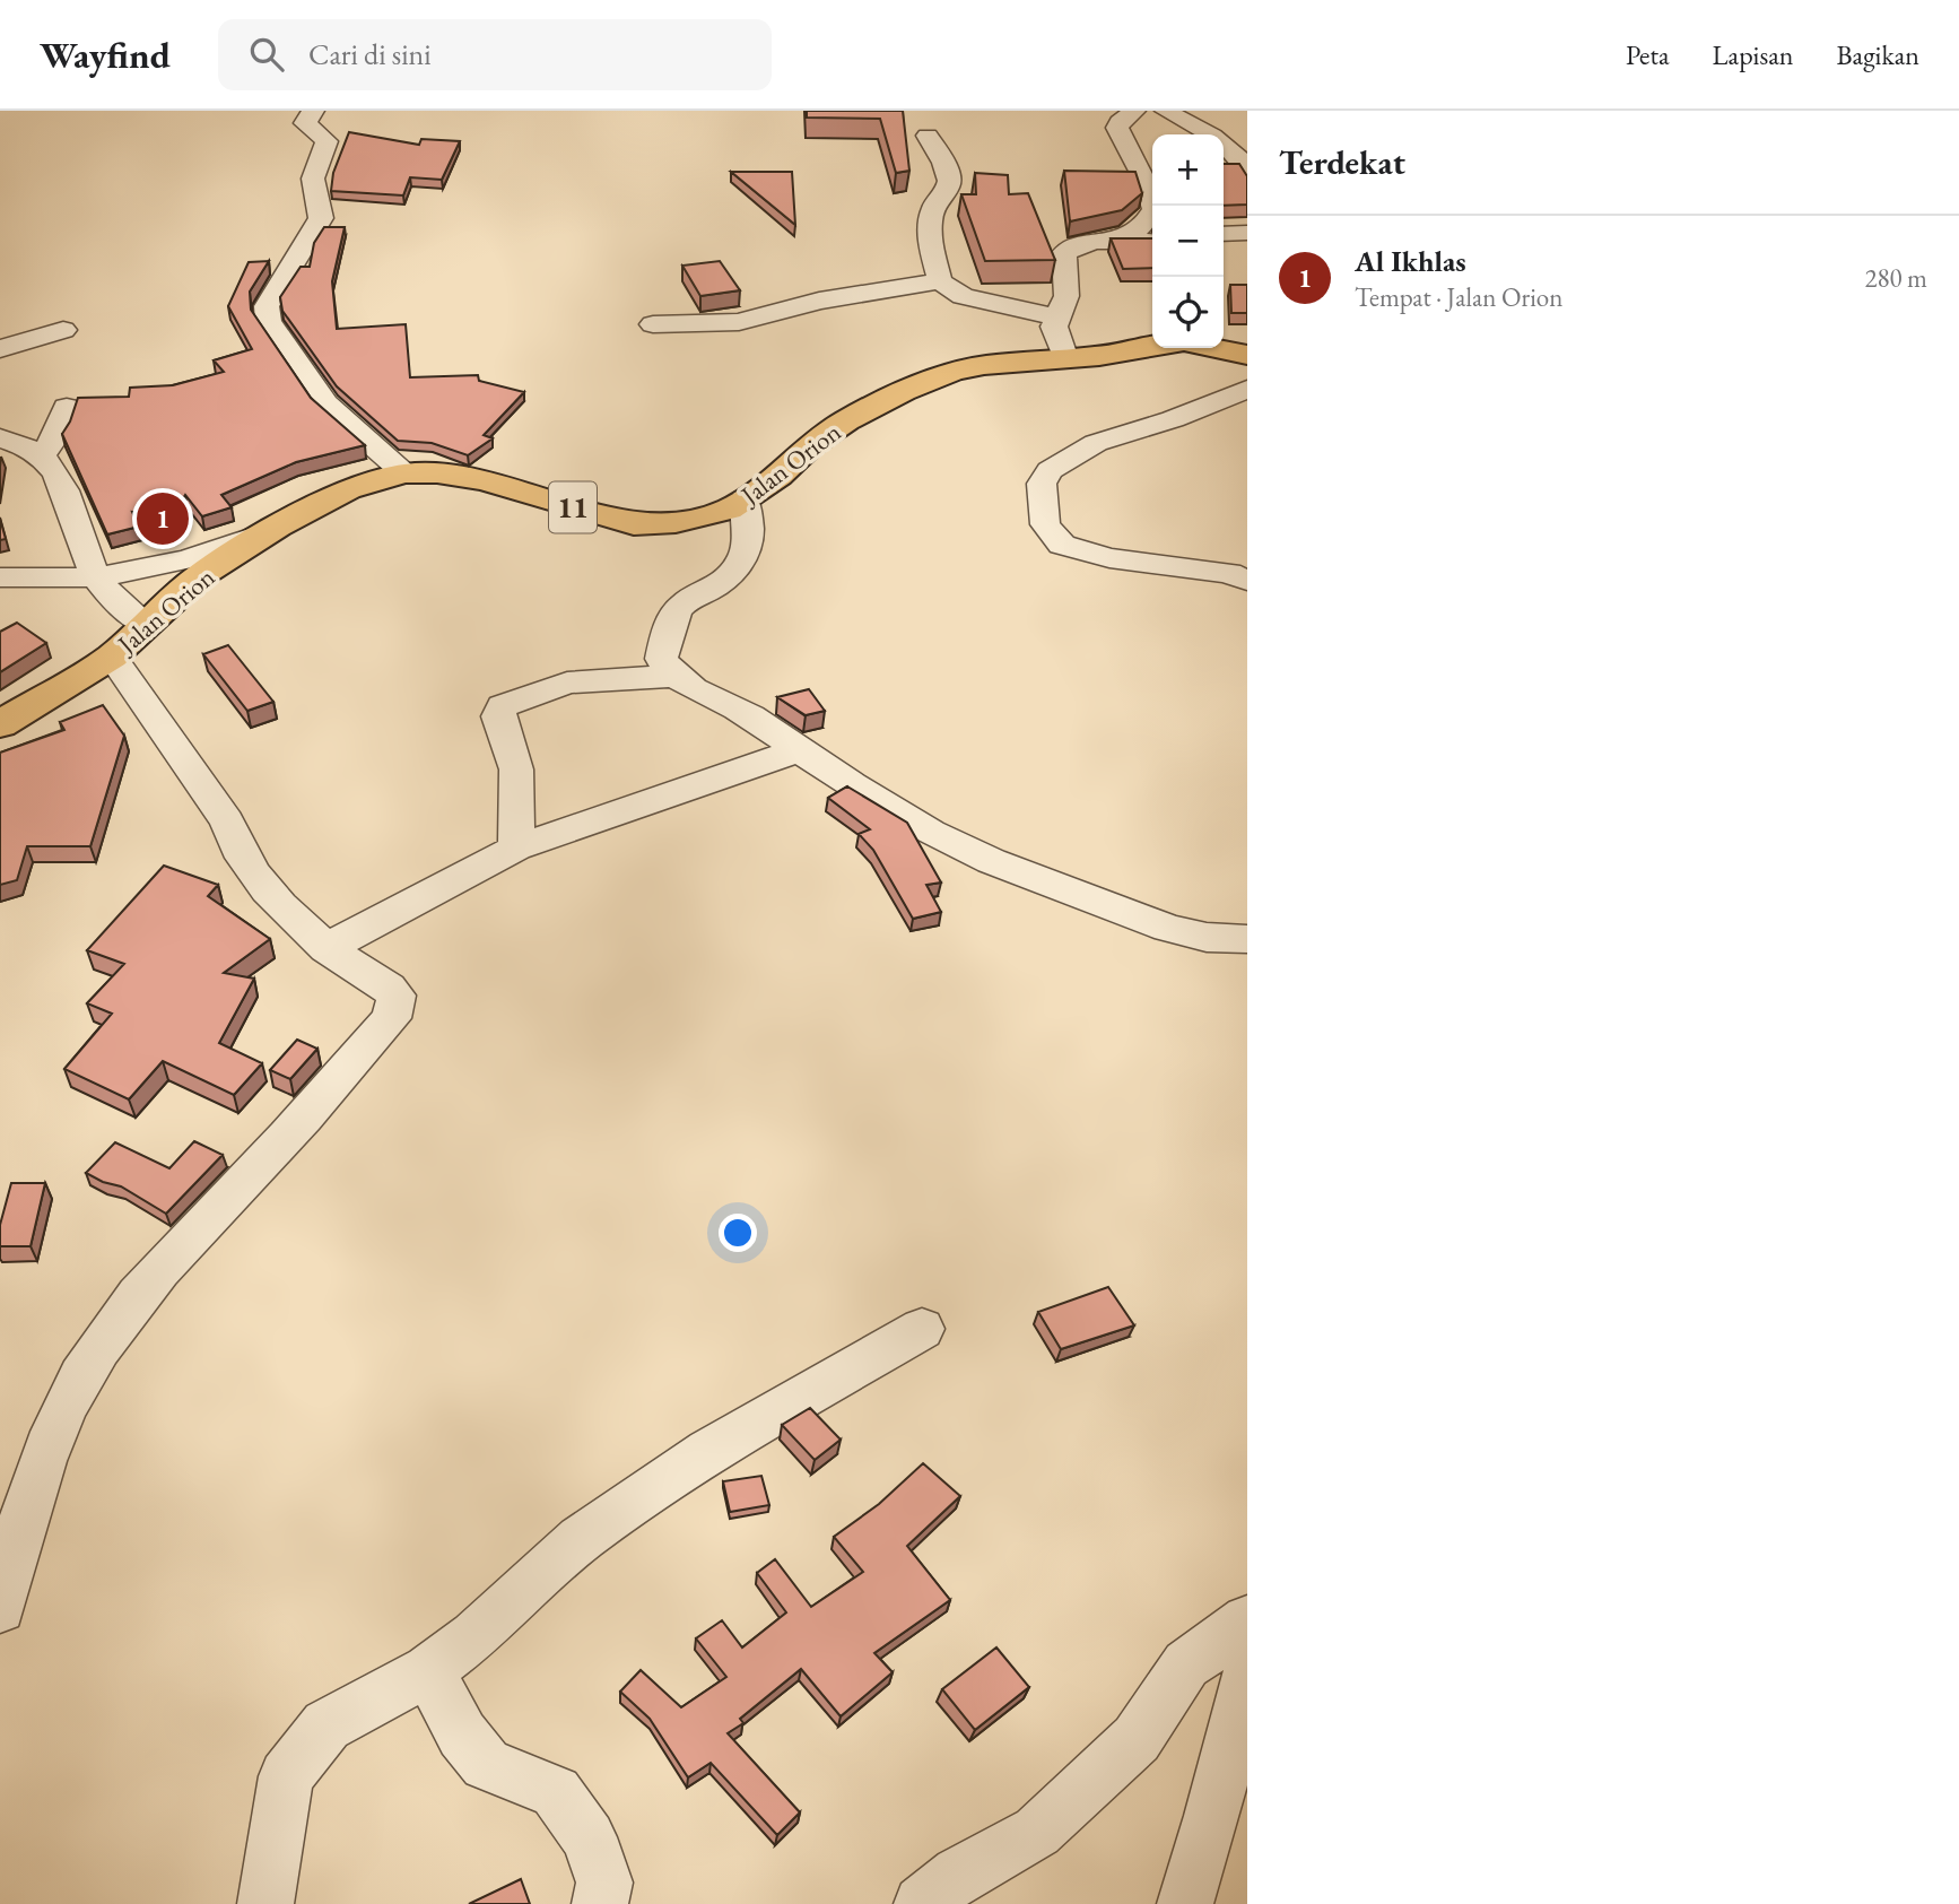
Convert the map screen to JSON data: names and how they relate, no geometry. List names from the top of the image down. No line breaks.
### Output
{"streets":{"highway":["Jalan Orion","11"]},"page":{"header":"Wayfind","search":"Cari di sini","nav":["Peta","Lapisan","Bagikan"],"heading":"Terdekat","map_buttons":["+","−"],"list":[{"mark":"1","name":"Al Ikhlas","note":"Tempat · Jalan Orion","value":"280 m"}],"pins":"1"}}
